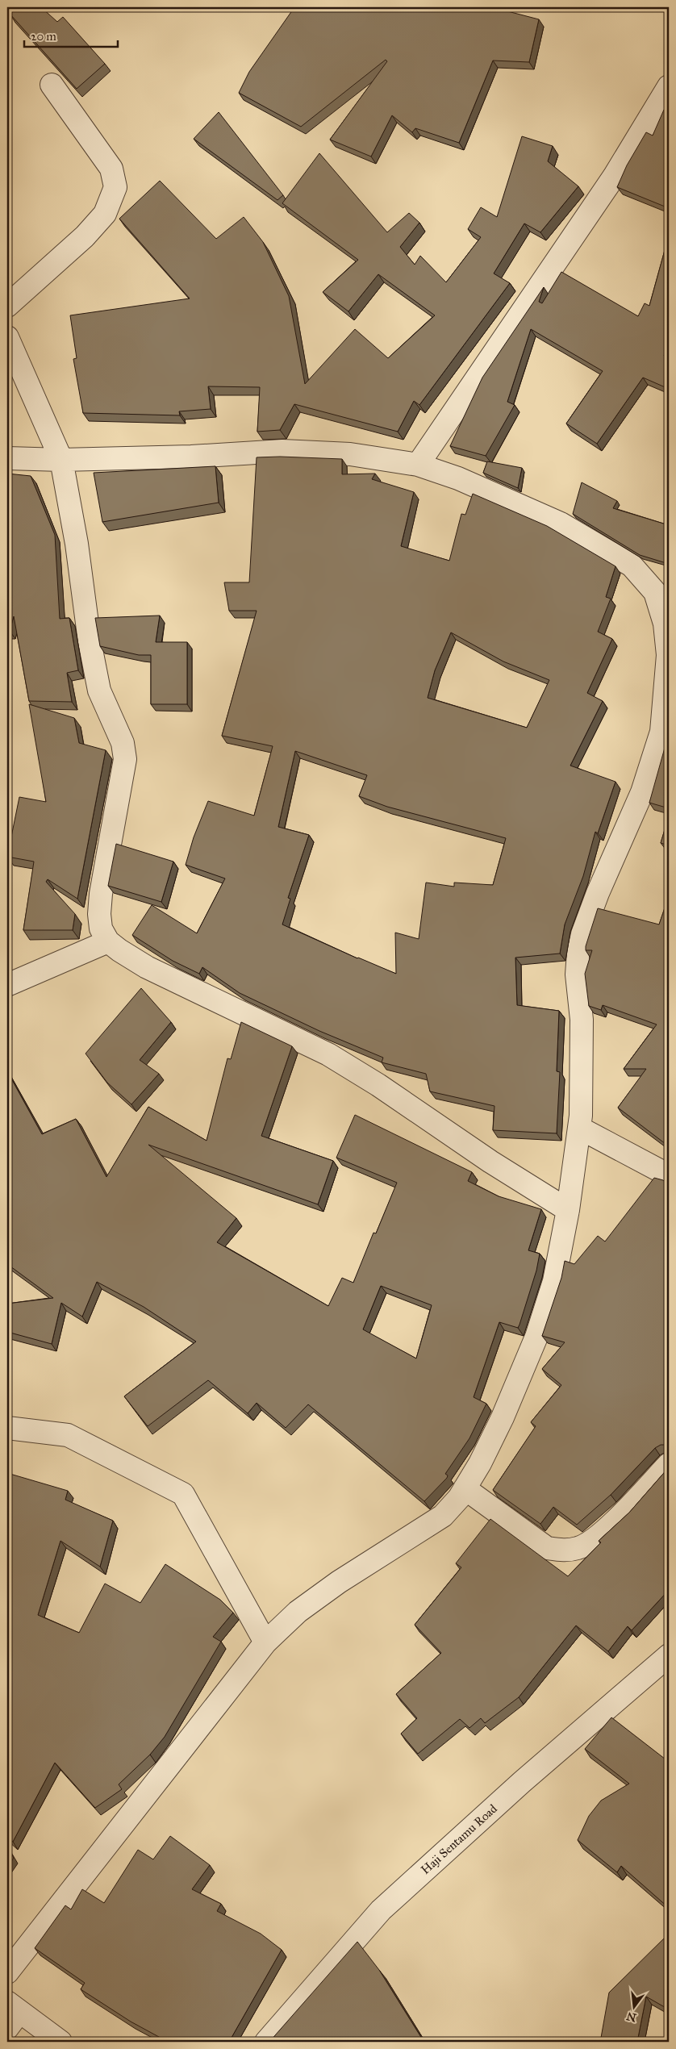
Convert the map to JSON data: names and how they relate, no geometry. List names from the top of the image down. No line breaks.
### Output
{"streets":{"street":["Haji Sentamu Road"]},"scale_bar":"20 m","north":"bottom"}
